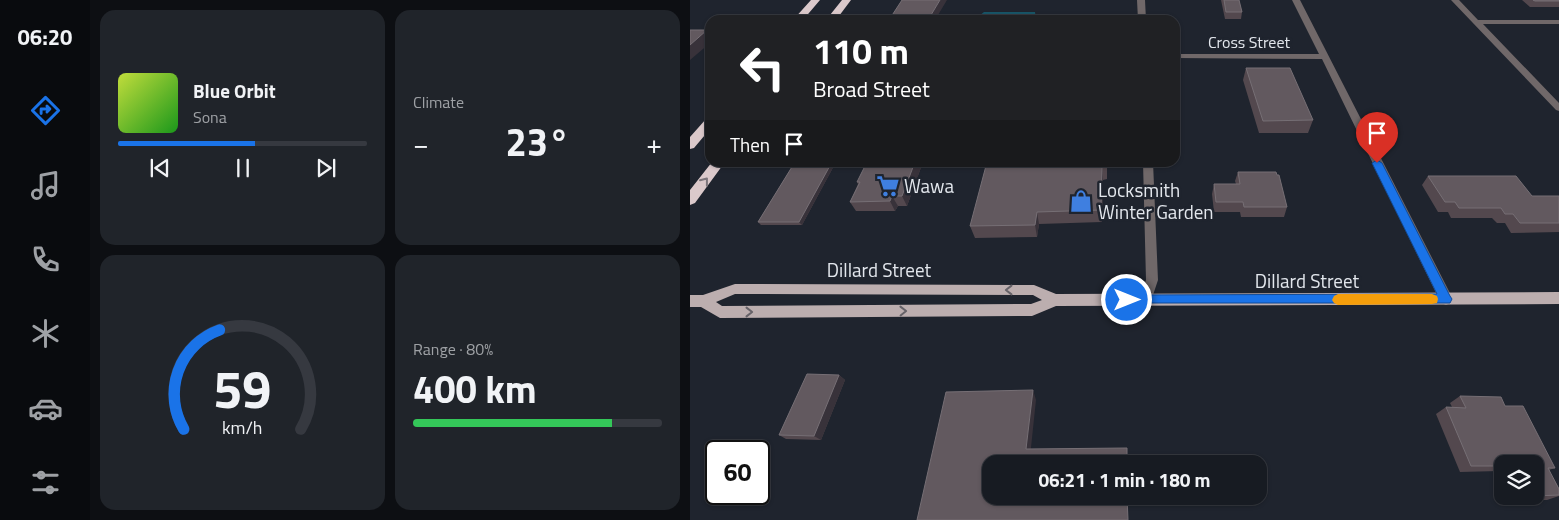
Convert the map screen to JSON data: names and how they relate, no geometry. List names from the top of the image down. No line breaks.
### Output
{"streets":{"main road":["Dillard Street"],"street":["Cross Street"]},"places":{"supermarket":["Wawa"],"shop":["Locksmith Winter Garden"]},"page":{"tabs":"06:20","tile":["Climate",["Range · 80%","400 km"]],"turn":["110 m","Broad Street"],"song":["Blue Orbit","Sona"],"then":"Then","heat":["−","23°","+"],"limit":"60","trip":"06:21 · 1 min · 180 m","gauge":["59","km/h"]}}
